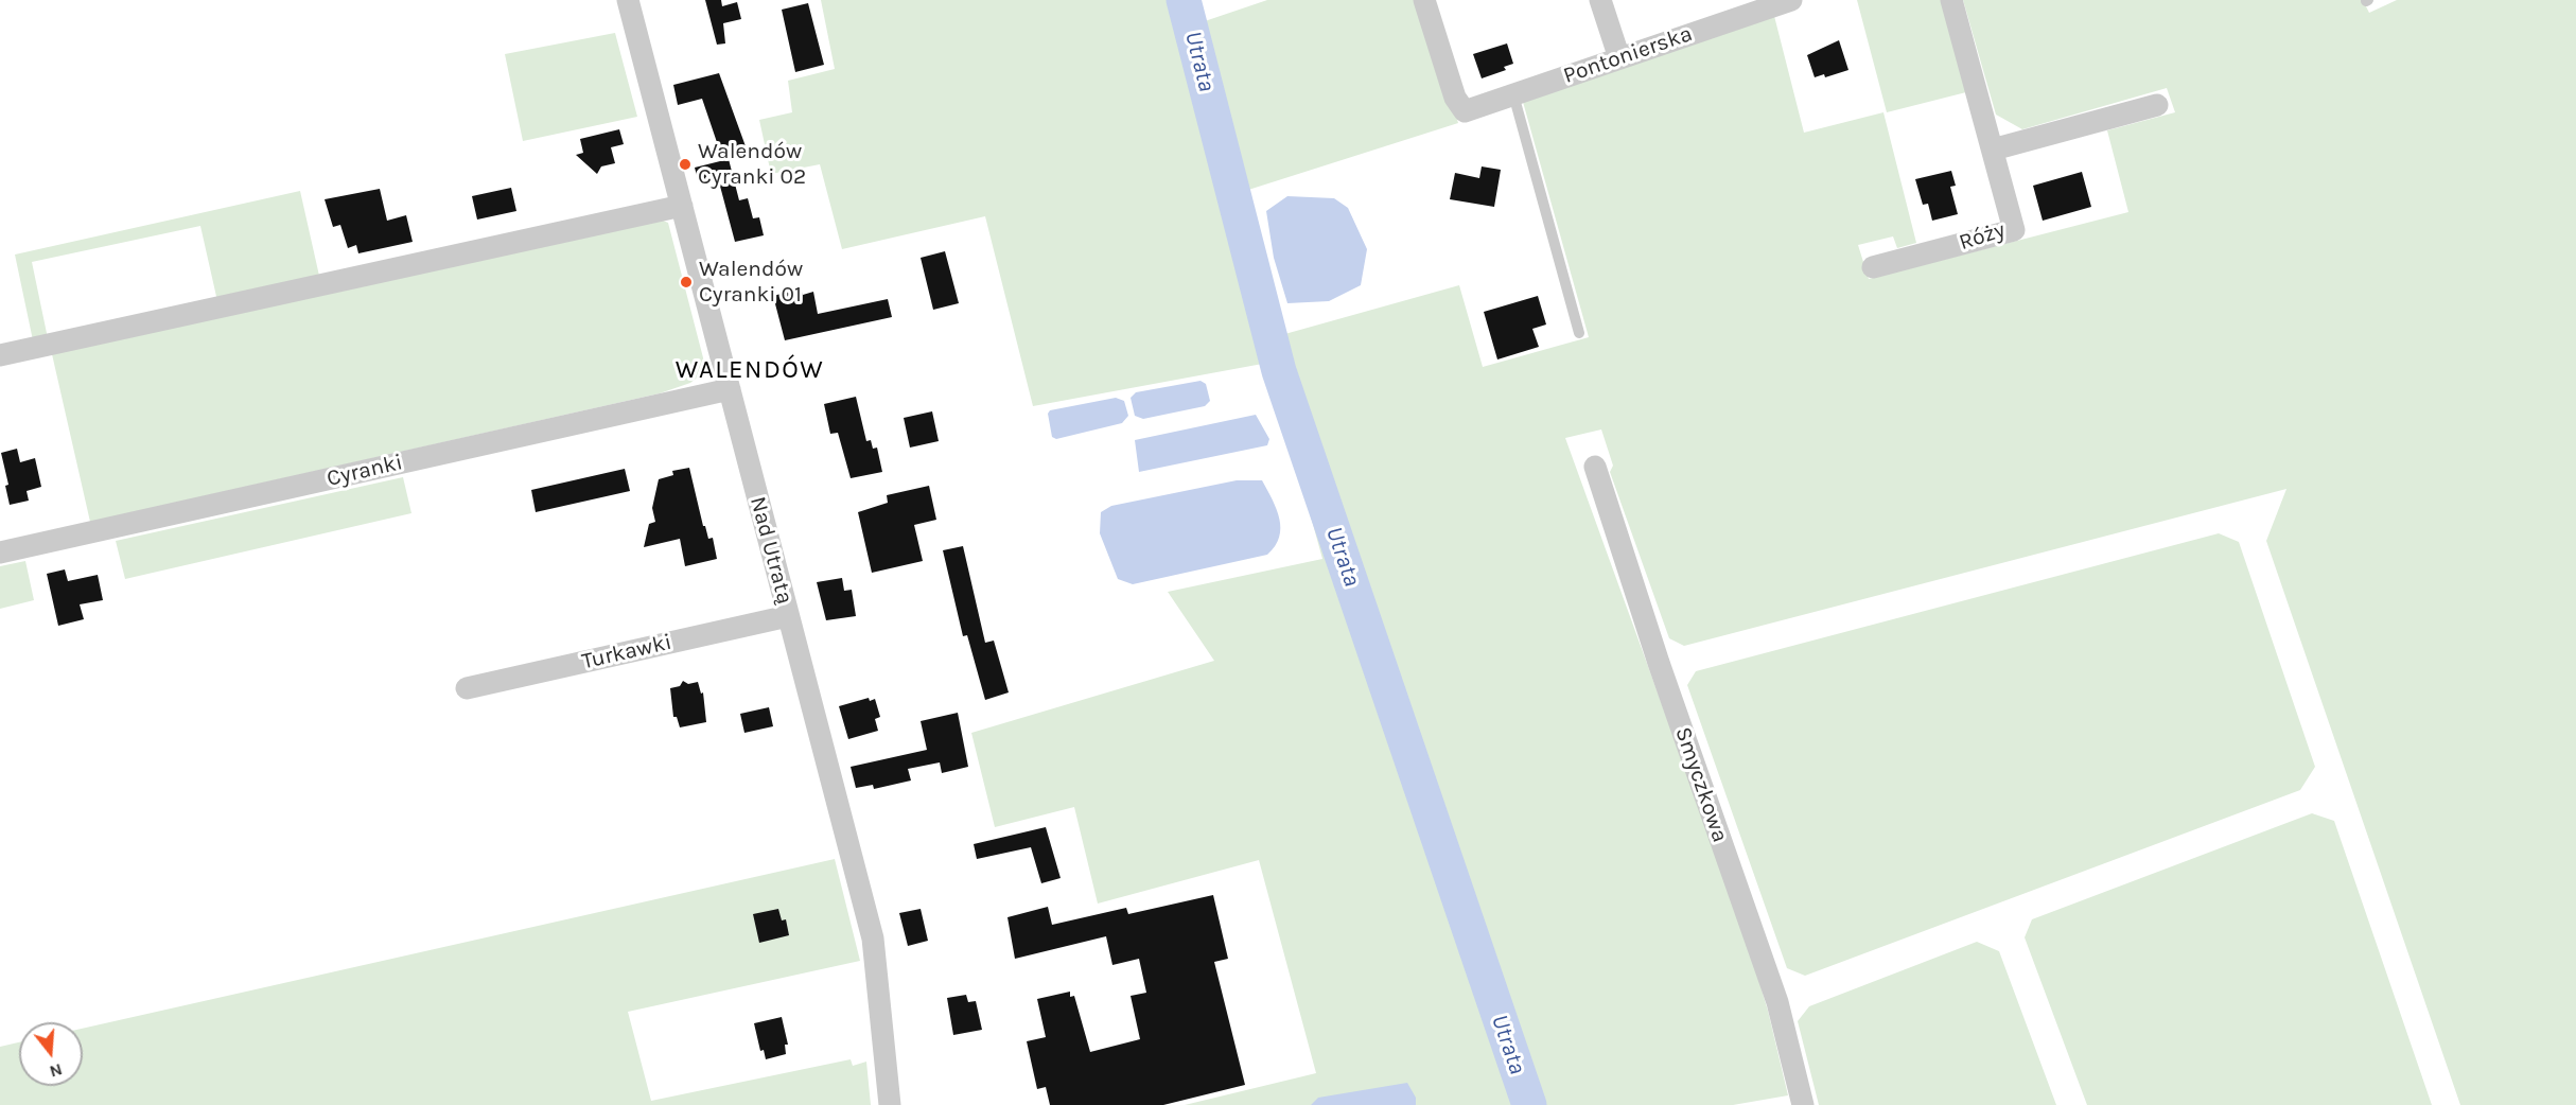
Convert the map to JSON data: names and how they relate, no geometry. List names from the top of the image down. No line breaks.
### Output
{"streets":{"street":["Pontonierska","Róży","Cyranki","Nad Utratą","Turkawki","Smyczkowa"]},"crossings":[["Cyranki","Nad Utratą"],["Nad Utratą","Turkawki"]],"districts":["WALENDÓW"],"water":["Utrata"],"places":["Walendów Cyranki 02","Walendów Cyranki 01"],"north":"bottom"}
